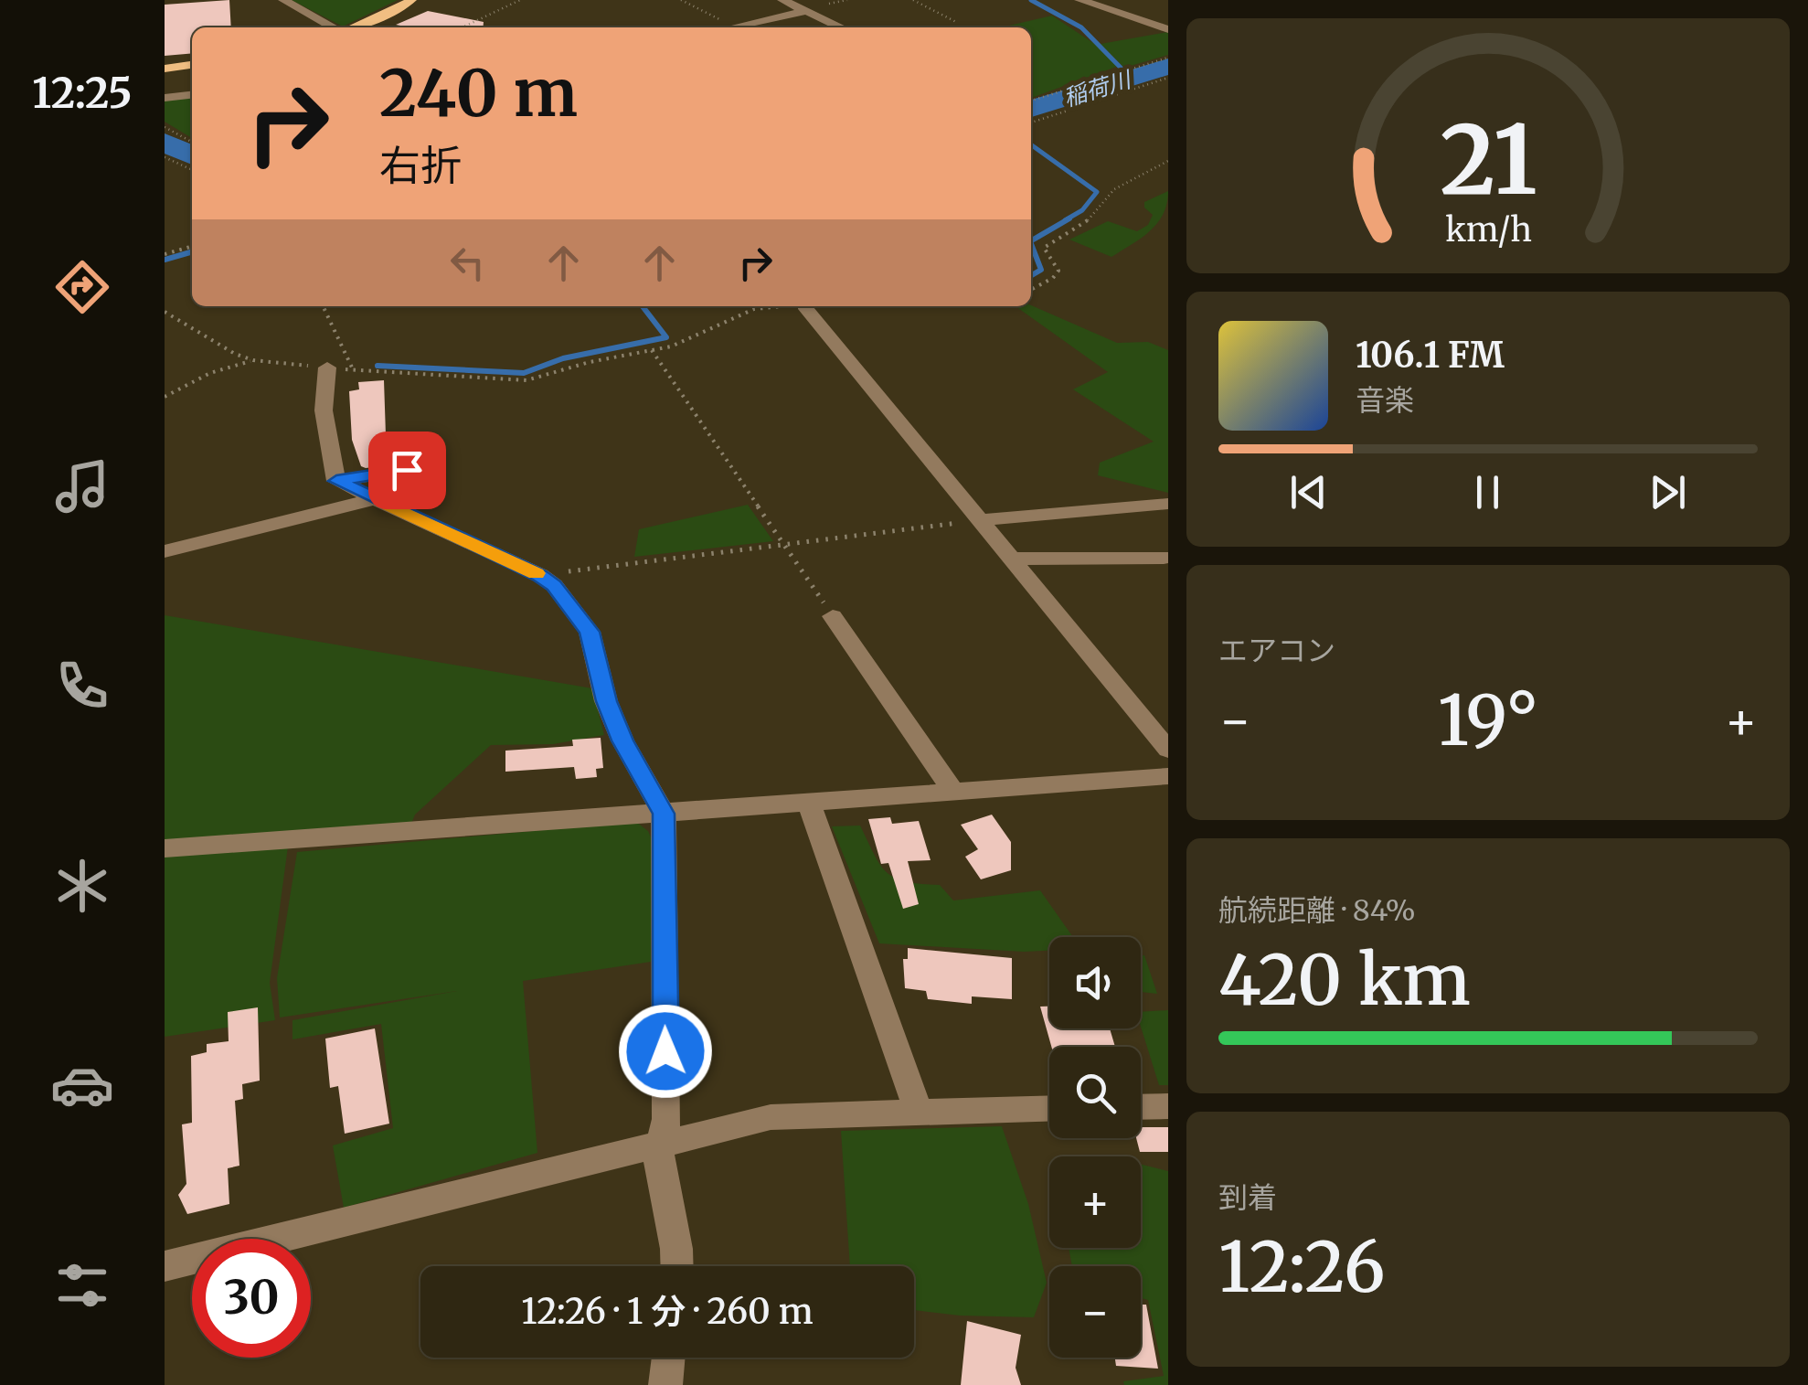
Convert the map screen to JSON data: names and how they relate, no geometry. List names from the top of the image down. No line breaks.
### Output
{"water":["稲荷川"],"page":{"tabs":"12:25","turn":["240 m","右折"],"song":["106.1 FM","音楽"],"tile":["エアコン",["航続距離 · 84%","420 km"],["到着","12:26"]],"heat":["−","19°","+"],"map_buttons":["+","−"],"limit":"30","trip":"12:26 · 1 分 · 260 m","gauge":["21","km/h"]}}
